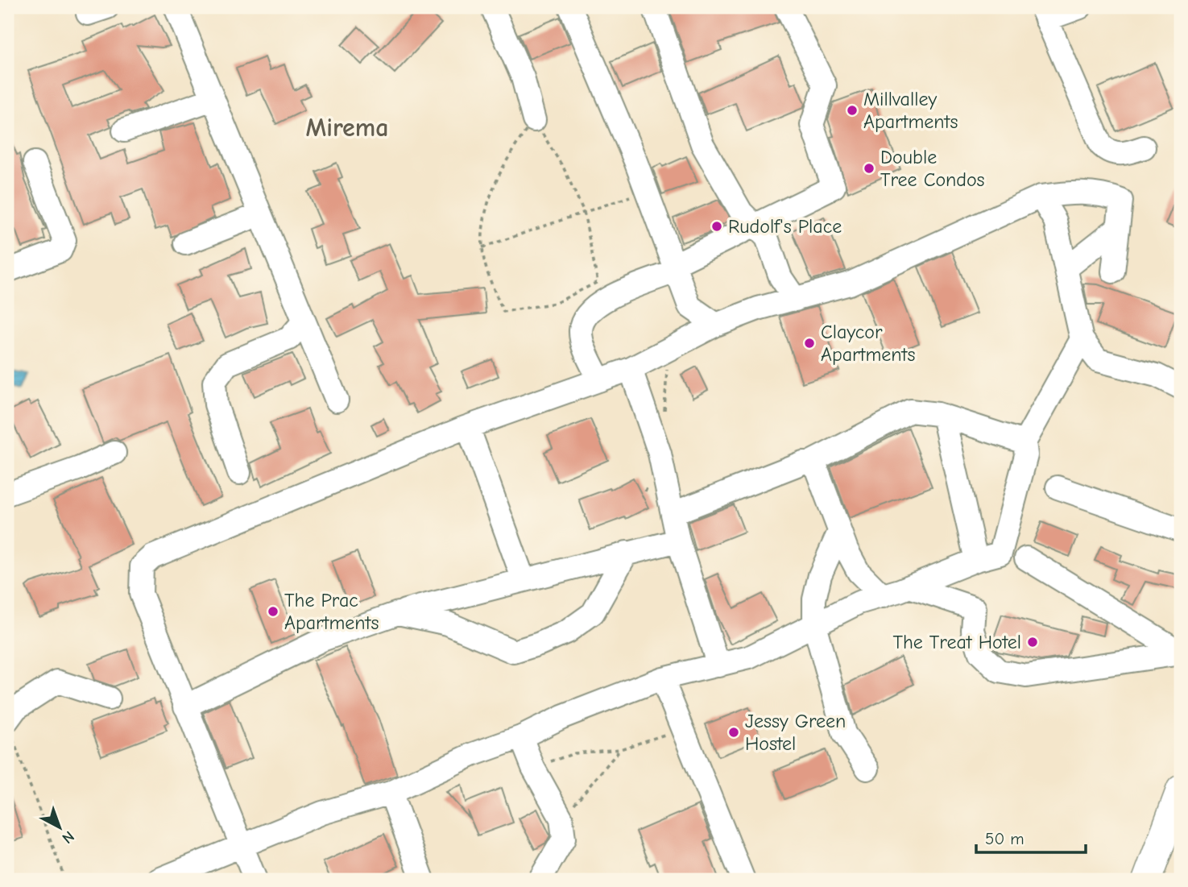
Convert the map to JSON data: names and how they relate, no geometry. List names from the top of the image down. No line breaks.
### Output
{"districts":["Mirema"],"places":["Millvalley Apartments","Double Tree Condos","Rudolf's Place","Claycor Apartments","The Prac Apartments","The Treat Hotel","Jessy Green Hostel"],"scale_bar":"50 m","north":"bottom right"}
